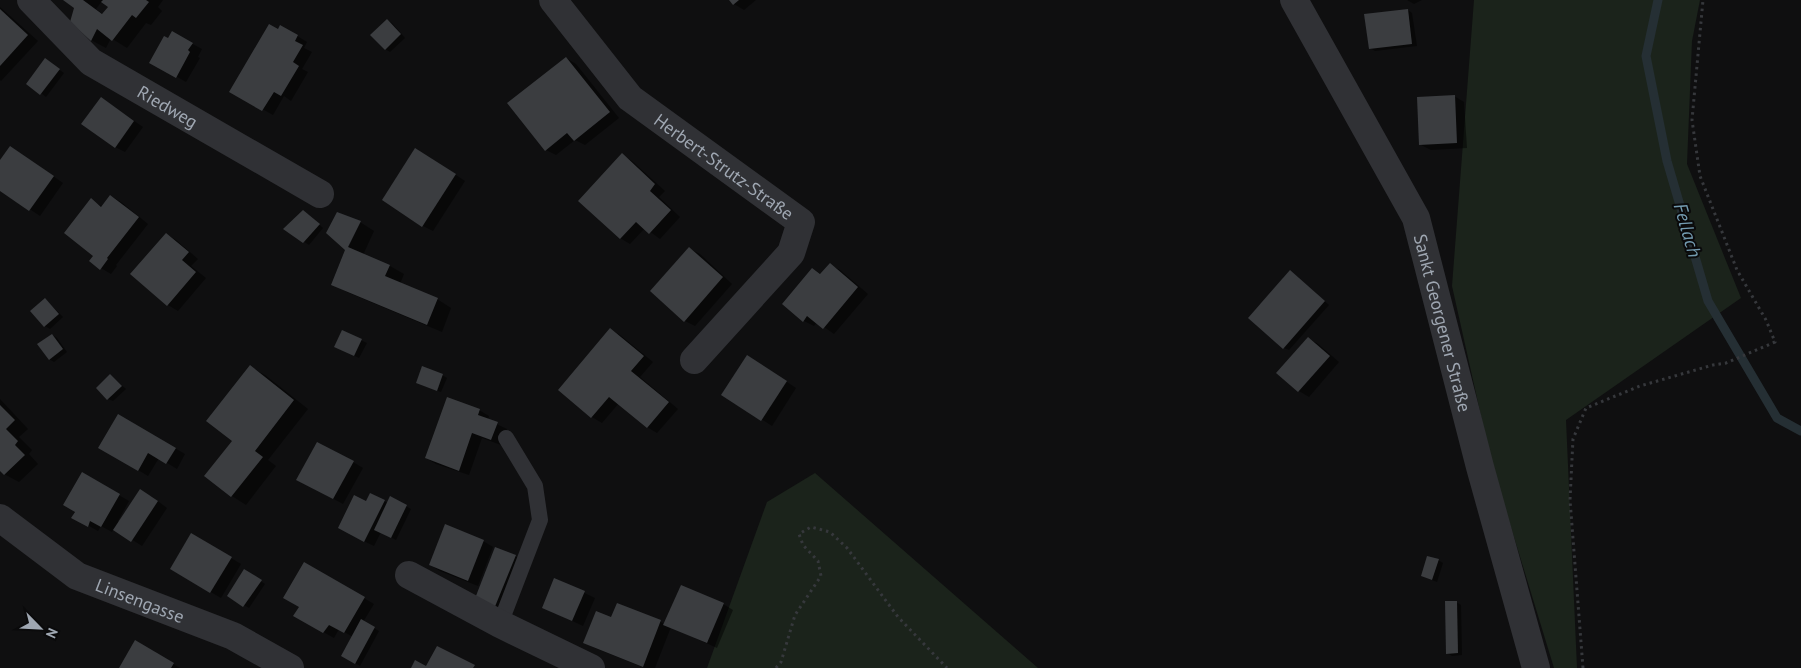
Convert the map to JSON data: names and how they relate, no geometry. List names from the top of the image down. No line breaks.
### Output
{"streets":{"street":["Riedweg","Herbert-Strutz-Straße","Sankt Georgener Straße","Linsengasse"]},"water":["Fellach"],"north":"bottom right"}
